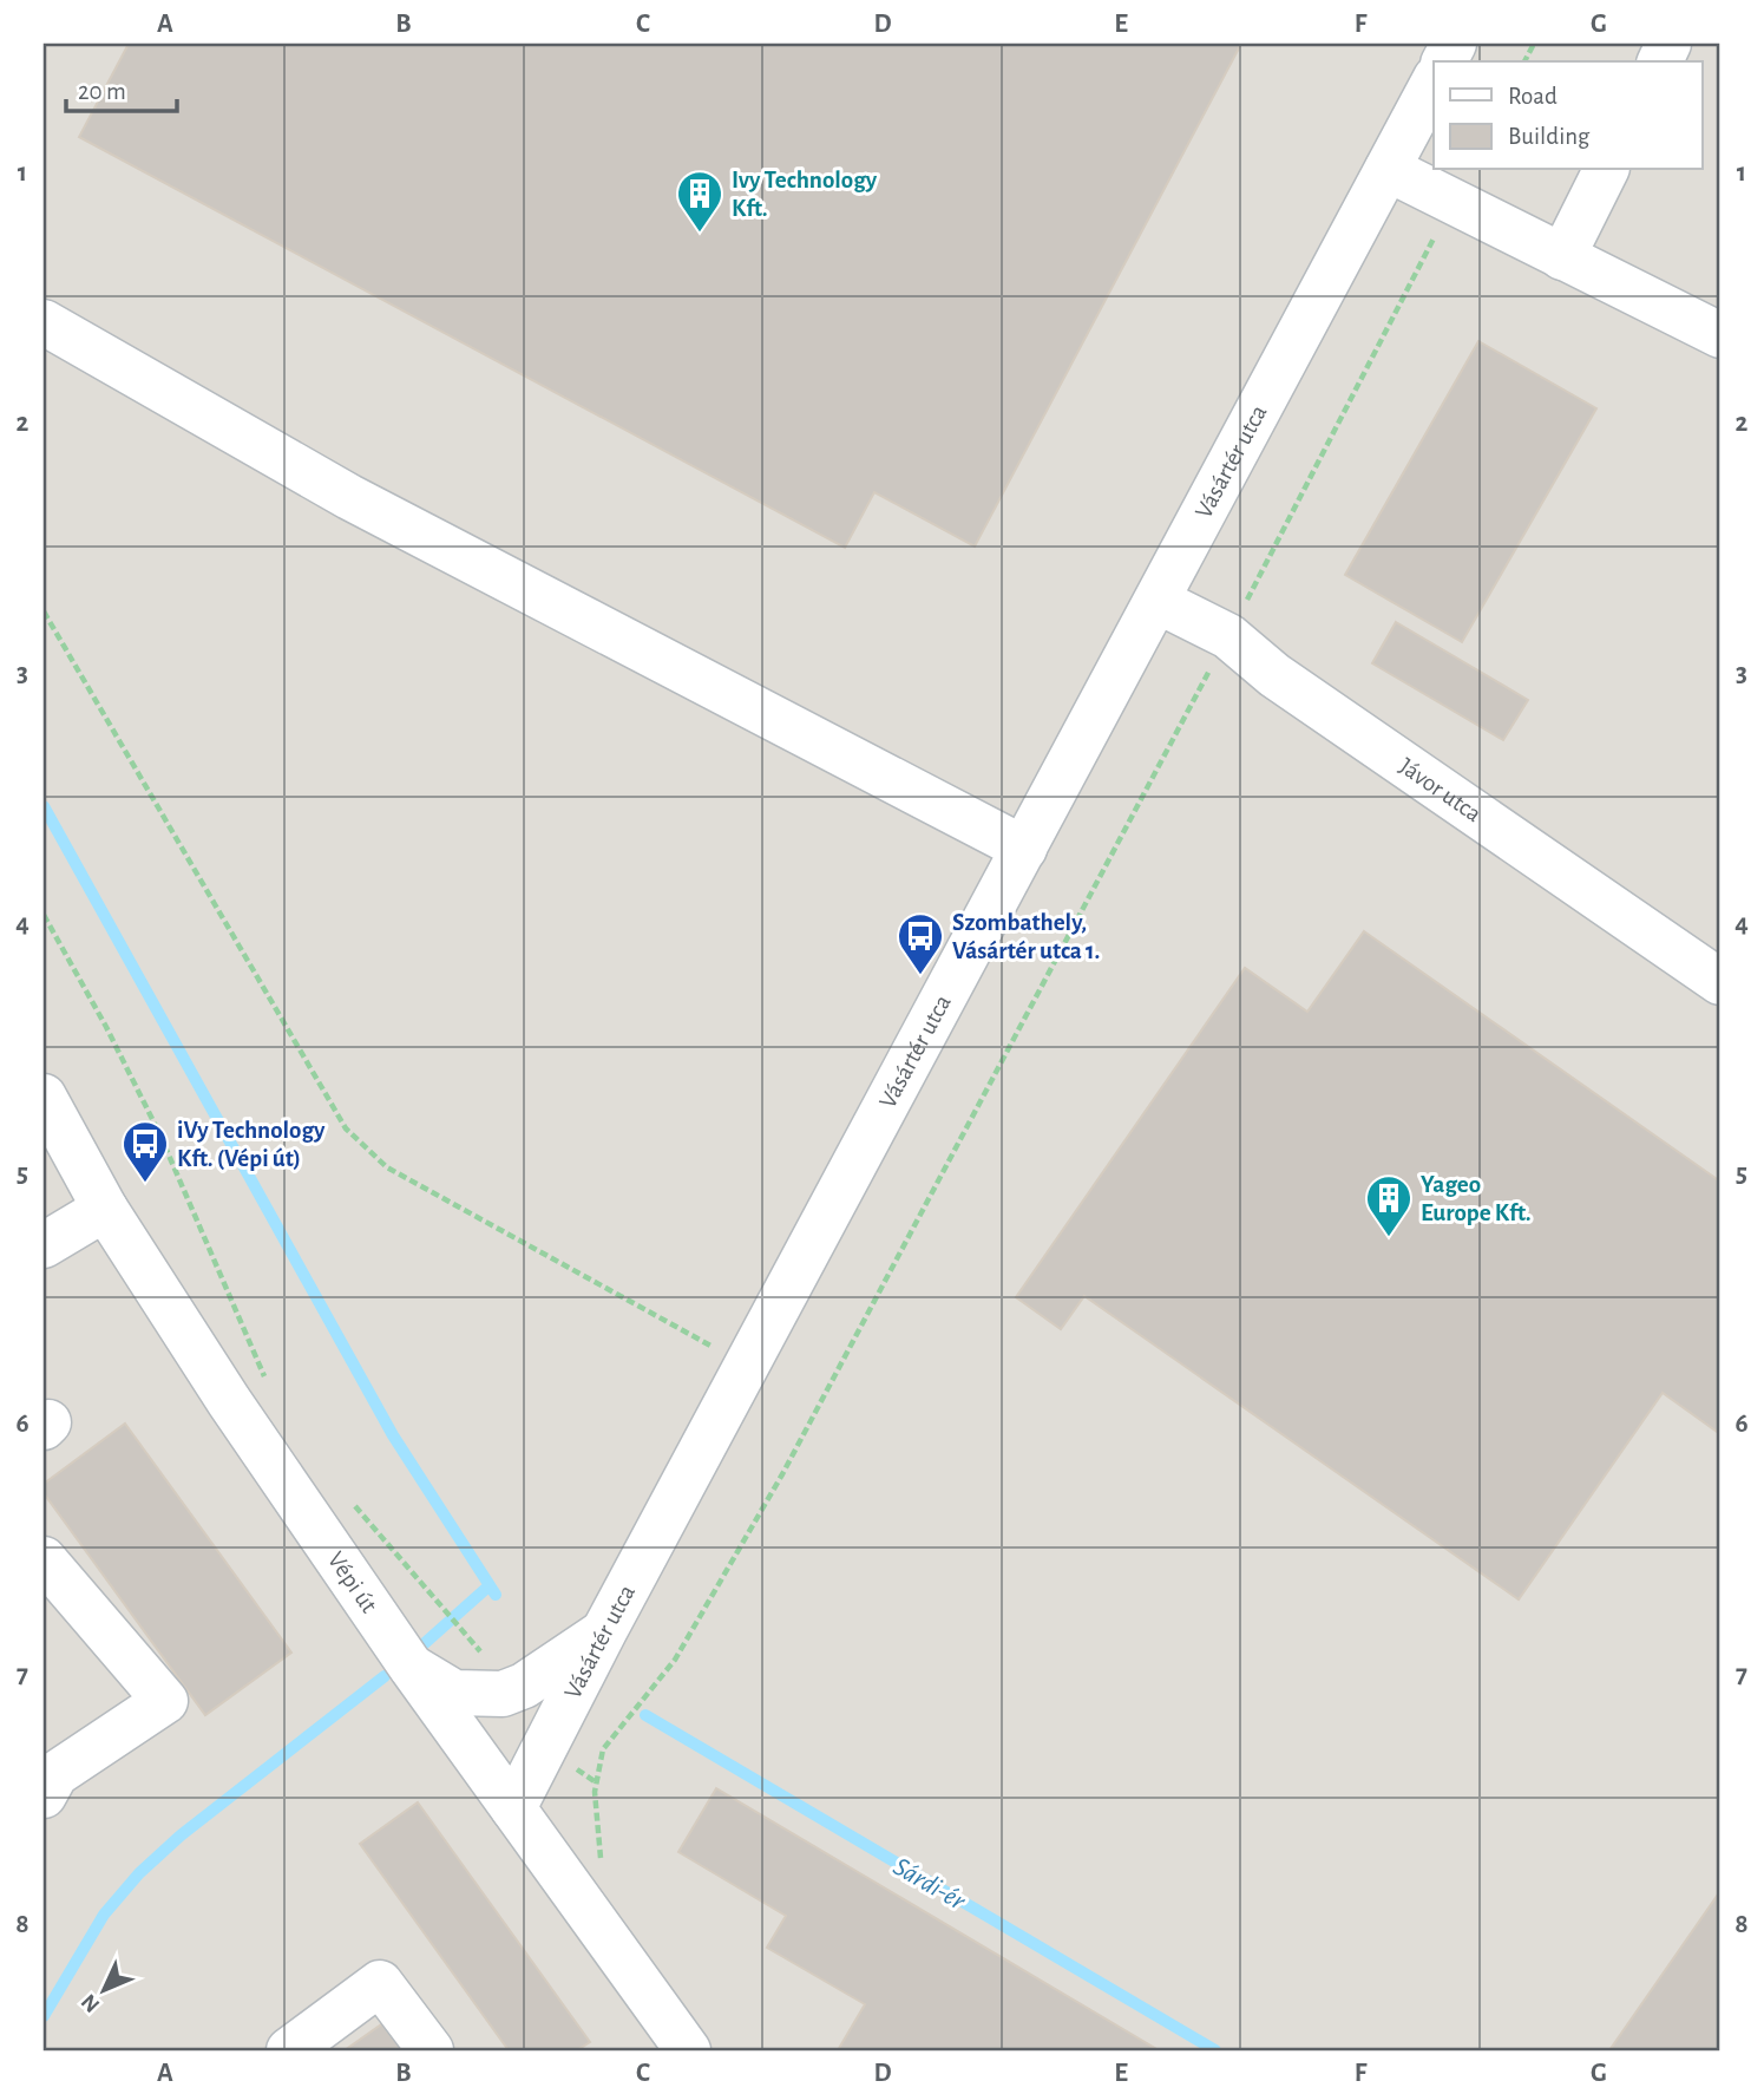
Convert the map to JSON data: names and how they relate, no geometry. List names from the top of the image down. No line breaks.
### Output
{"streets":{"street":["Vásártér utca","Jávor utca","Vépi út"]},"crossings":[["Vásártér utca","Jávor utca"],["Vásártér utca","Vépi út"]],"water":["Sárdi-ér"],"places":{"building":["Ivy Technology Kft.","Yageo Europe Kft."],"bus stop":["Szombathely, Vásártér utca 1.","iVy Technology Kft. (Vépi út)"]},"legend":["Road","Building"],"scale_bar":"20 m","north":"bottom left","grid":{"columns":["A","B","C","D","E","F","G"],"rows":["1","2","3","4","5","6","7","8"]}}
